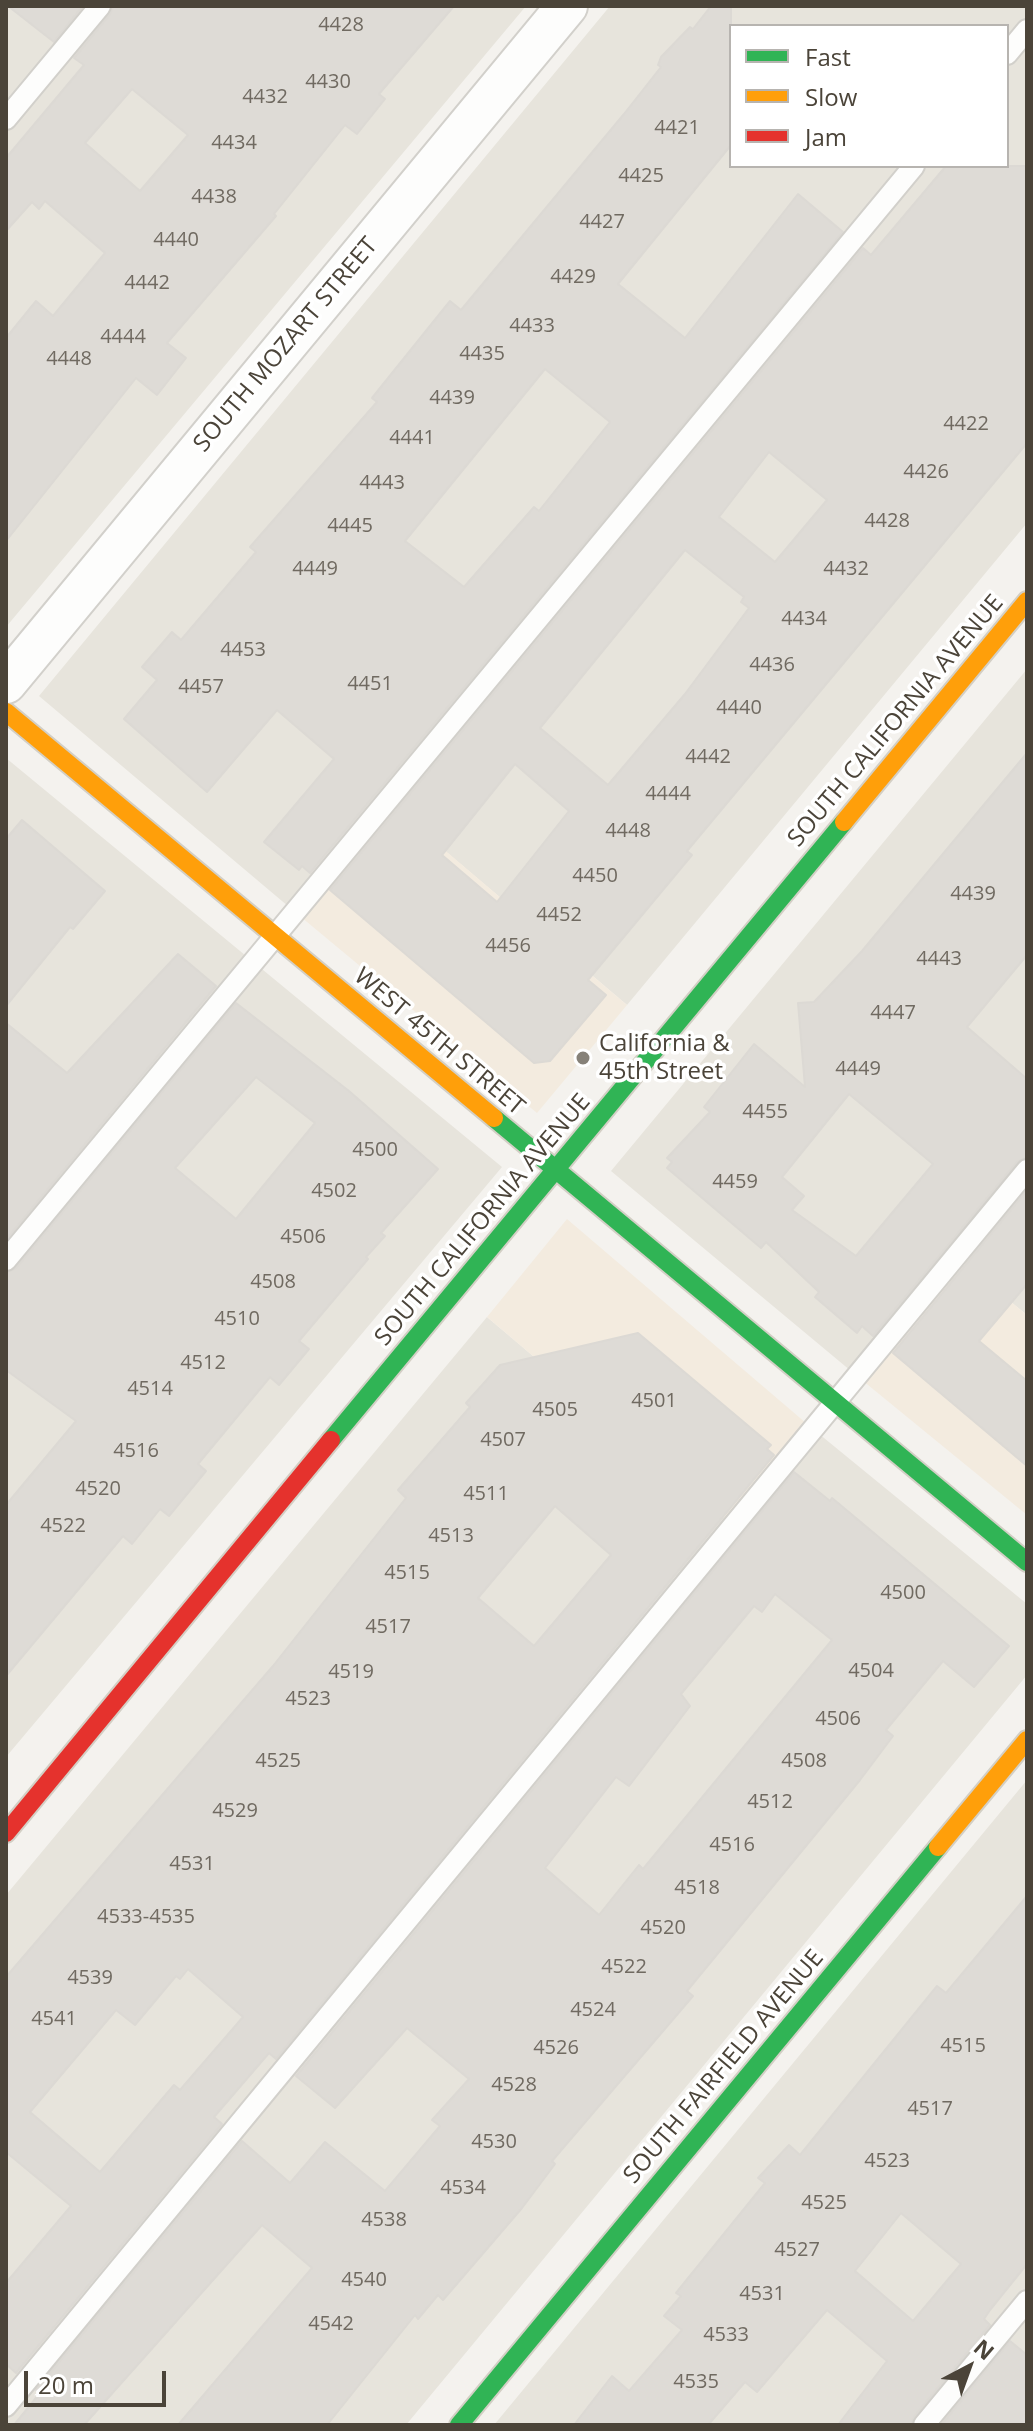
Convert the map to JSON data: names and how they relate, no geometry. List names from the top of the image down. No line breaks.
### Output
{"streets":{"street":["SOUTH MOZART STREET","SOUTH CALIFORNIA AVENUE","WEST 45TH STREET","SOUTH FAIRFIELD AVENUE"]},"crossings":[["SOUTH CALIFORNIA AVENUE","WEST 45TH STREET"]],"places":["California & 45th Street"],"house_numbers":["4428","4430","4432","4421","4434","4425","4438","4427","4440","4429","4442","4433","4444","4435","4448","4439","4422","4441","4426","4443","4428","4445","4449","4432","4434","4453","4436","4451","4457","4440","4442","4444","4448","4450","4439","4452","4456","4443","4447","4449","4455","4500","4459","4502","4506","4508","4510","4512","4514","4501","4505","4507","4516","4520","4511","4522","4513","4515","4500","4517","4504","4519","4523","4506","4525","4508","4512","4529","4516","4531","4518","4533-4535","4520","4522","4539","4524","4541","4515","4526","4528","4517","4530","4523","4534","4525","4538","4527","4540","4531","4542","4533","4535"],"legend":["Fast","Slow","Jam"],"scale_bar":"20 m","north":"top right"}
